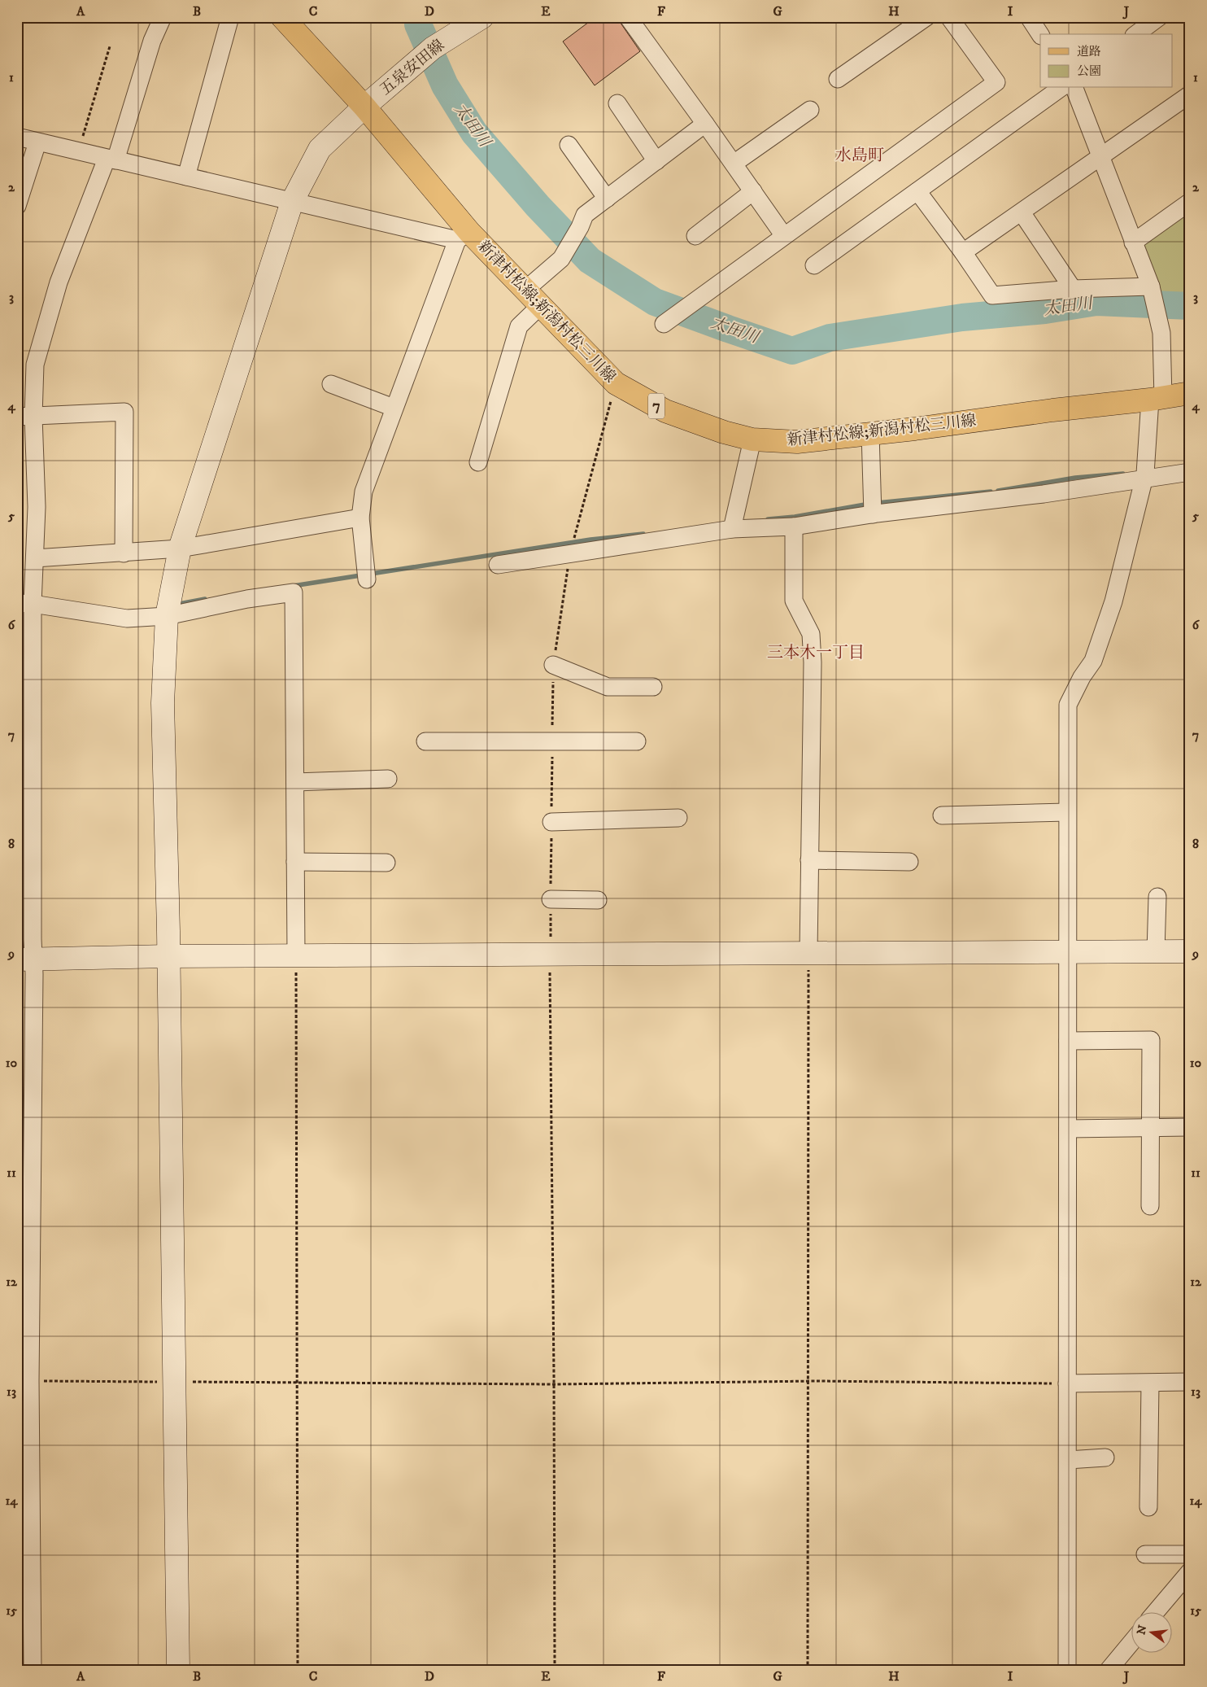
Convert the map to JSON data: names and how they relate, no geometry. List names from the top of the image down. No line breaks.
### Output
{"streets":{"main road":["新津村松線;新潟村松三川線","7"],"street":["五泉安田線"]},"crossings":[["五泉安田線","新津村松線;新潟村松三川線"]],"districts":["水島町","三本木一丁目"],"water":["太田川"],"legend":["道路","公園"],"north":"left","grid":{"columns":["A","B","C","D","E","F","G","H","I","J"],"rows":["1","2","3","4","5","6","7","8","9","10","11","12","13","14","15"]}}
